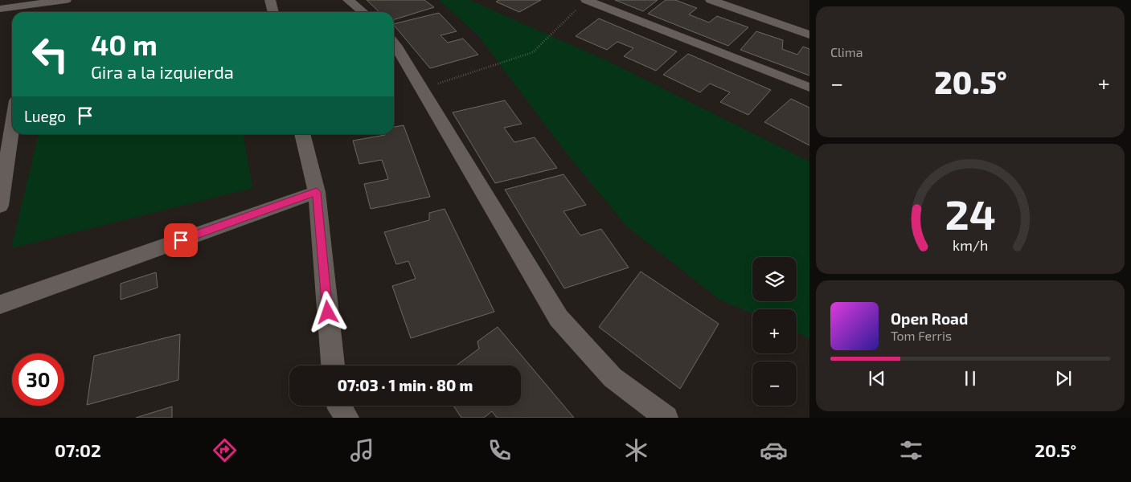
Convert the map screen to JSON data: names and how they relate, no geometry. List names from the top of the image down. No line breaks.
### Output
{"page":{"tile":"Clima","turn":["40 m","Gira a la izquierda"],"heat":["−","20.5°","+"],"then":"Luego","map_buttons":["+","−"],"song":["Open Road","Tom Ferris"],"limit":"30","trip":"07:03 · 1 min · 80 m","tabs":["07:02","20.5°"],"gauge":["24","km/h"]}}
